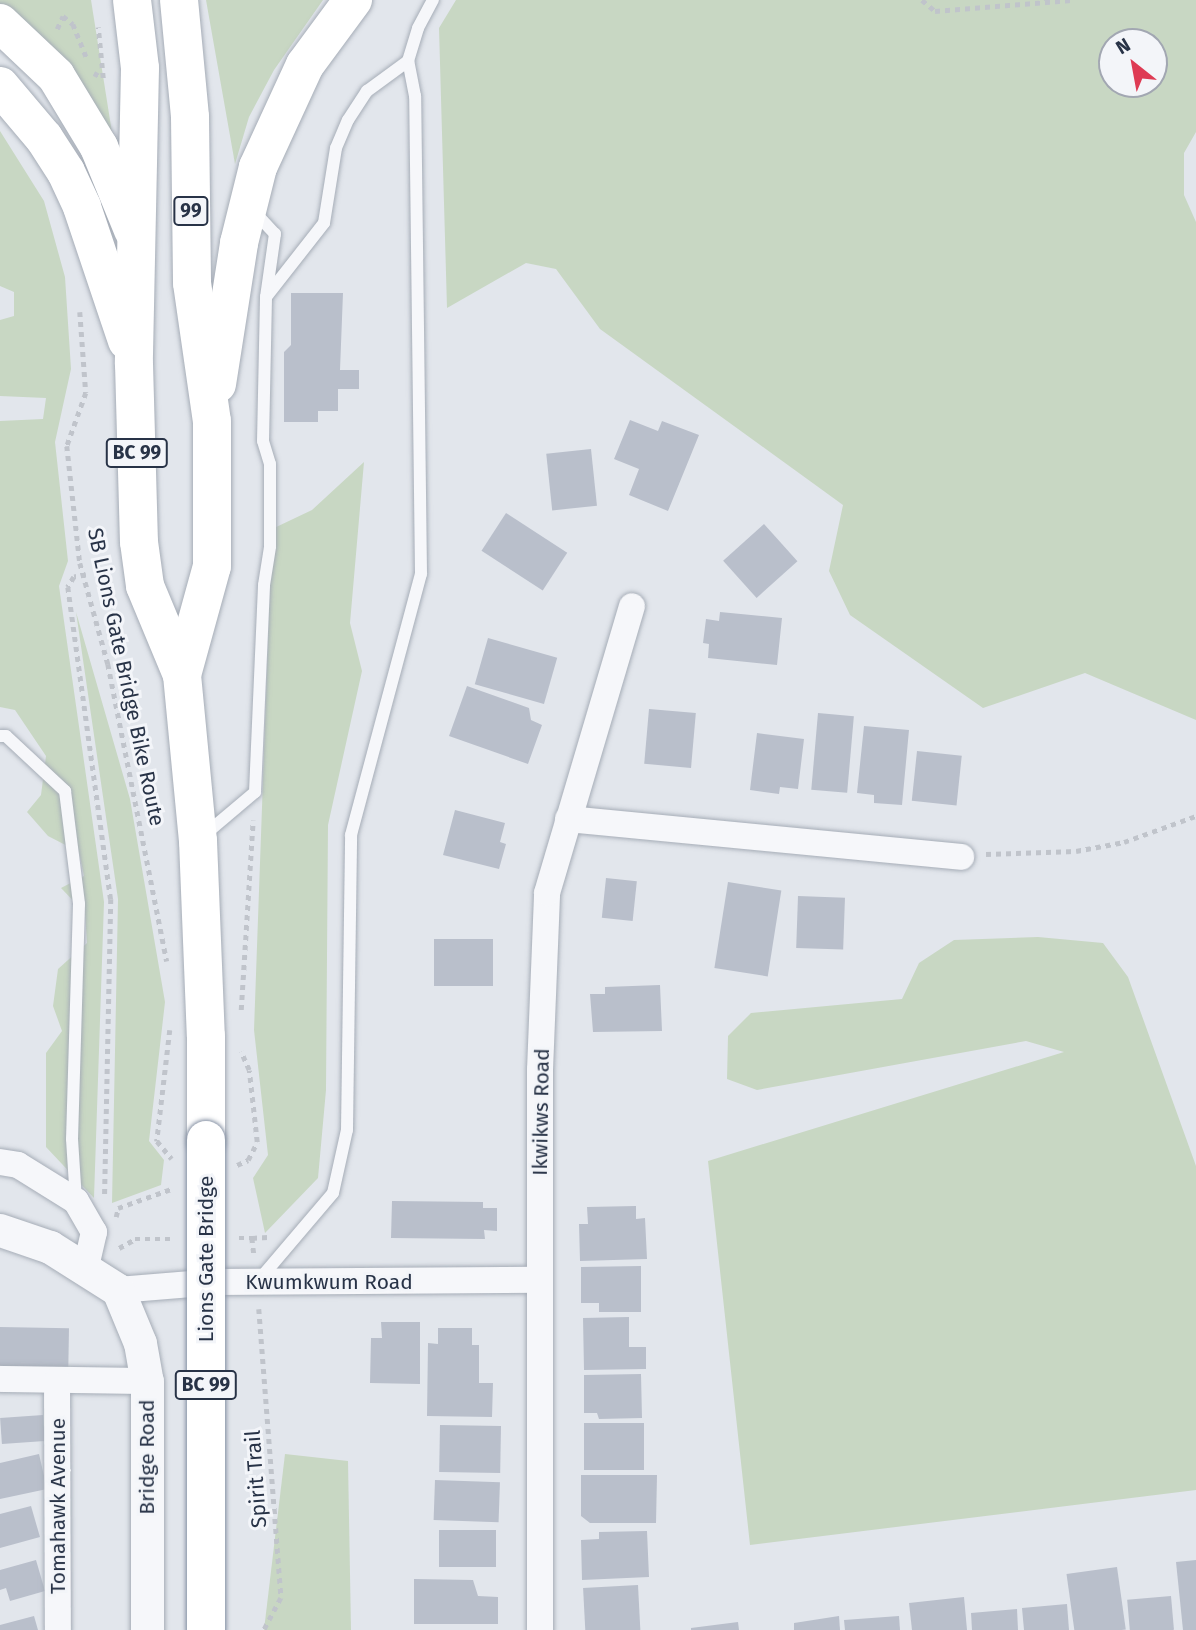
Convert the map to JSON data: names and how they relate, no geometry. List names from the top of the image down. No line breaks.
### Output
{"streets":{"highway":["99","BC 99","Lions Gate Bridge"],"street":["Ikwikws Road","Kwumkwum Road","Bridge Road","Tomahawk Avenue"],"path":["SB Lions Gate Bridge Bike Route","Spirit Trail"]},"crossings":[["99","BC 99"],["BC 99","Lions Gate Bridge"],["Ikwikws Road","Kwumkwum Road"],["Kwumkwum Road","Bridge Road"]],"north":"top left"}
